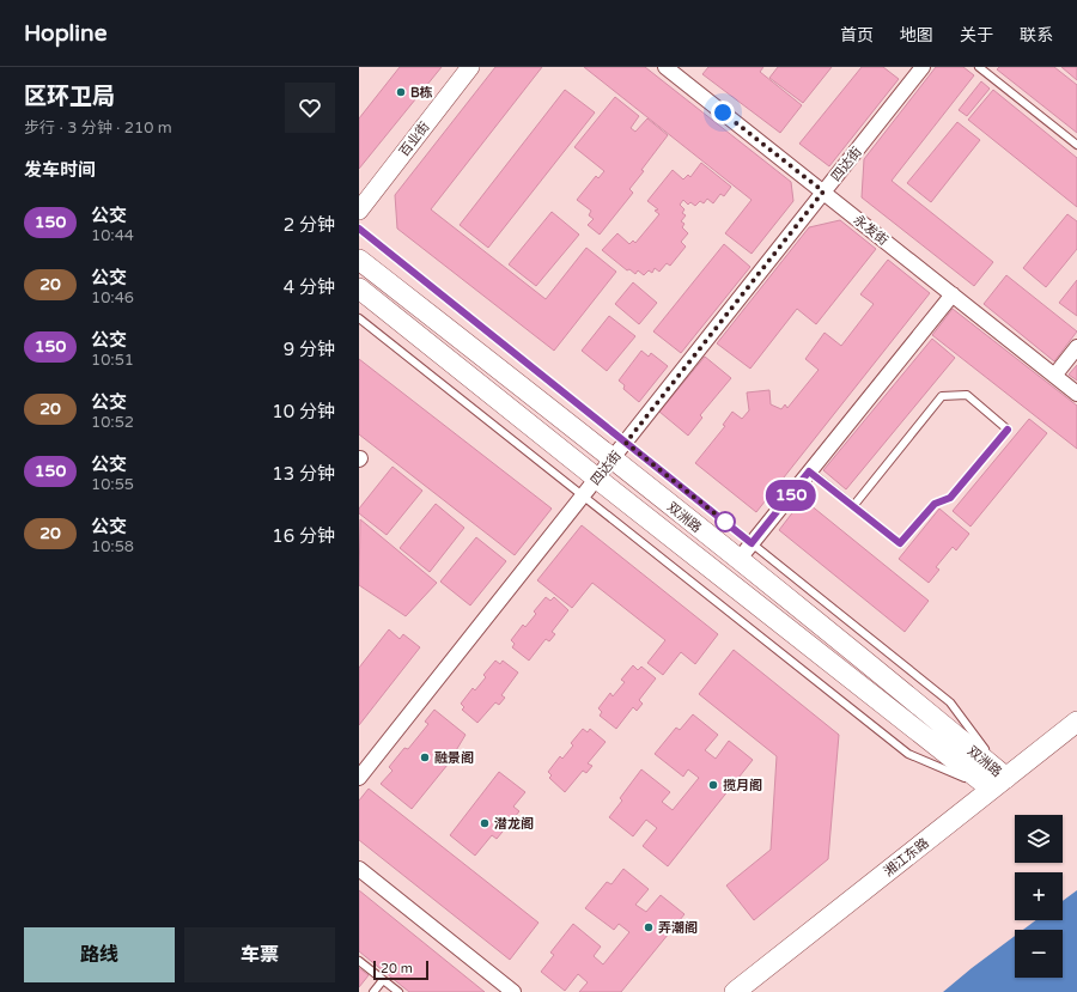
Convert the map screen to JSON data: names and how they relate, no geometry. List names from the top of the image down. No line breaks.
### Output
{"streets":{"main road":["双洲路","湘江东路"],"street":["百业街","四达街","永发街"]},"crossings":[["四达街","永发街"],["四达街","双洲路"],["双洲路","湘江东路"]],"places":["B栋","融景阁","揽月阁","潜龙阁","弄潮阁"],"lines":["bus line 150"],"scale_bar":"20 m","page":{"header":"Hopline","nav":["首页","地图","关于","联系"],"heading":[["区环卫局","步行 · 3 分钟 · 210 m"],"发车时间"],"on_map":"150","list":[{"mark":"150","name":"公交","note":"10:44","value":"2 分钟"},{"mark":"20","name":"公交","note":"10:46","value":"4 分钟"},{"mark":"150","name":"公交","note":"10:51","value":"9 分钟"},{"mark":"20","name":"公交","note":"10:52","value":"10 分钟"},{"mark":"150","name":"公交","note":"10:55","value":"13 分钟"},{"mark":"20","name":"公交","note":"10:58","value":"16 分钟"}],"map_buttons":["+","−"],"buttons":["路线","车票"],"scale":"20 m"}}
